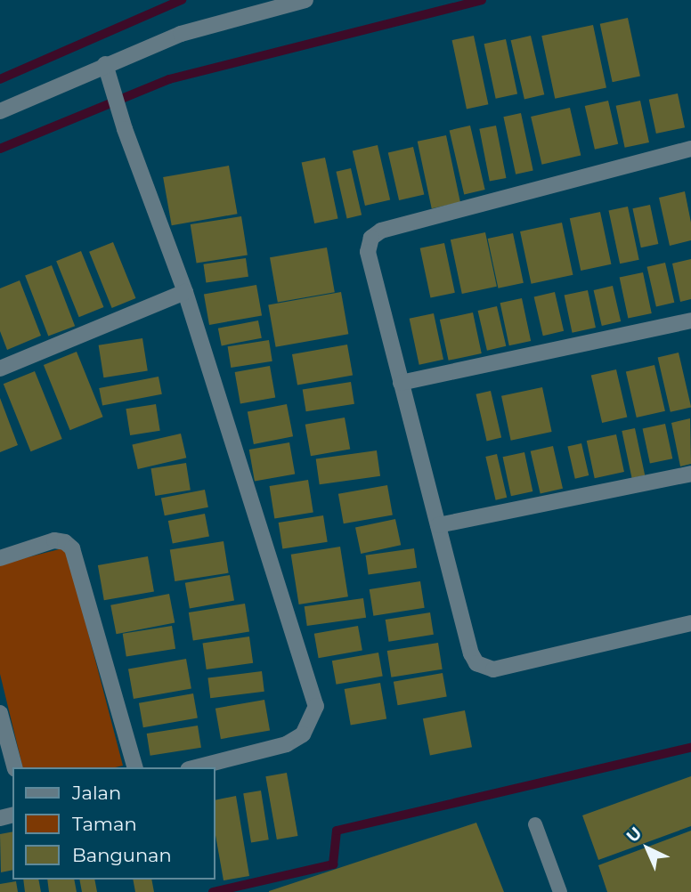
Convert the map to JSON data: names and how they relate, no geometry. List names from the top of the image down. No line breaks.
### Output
{"legend":["Jalan","Taman","Bangunan"],"north":"top left"}
